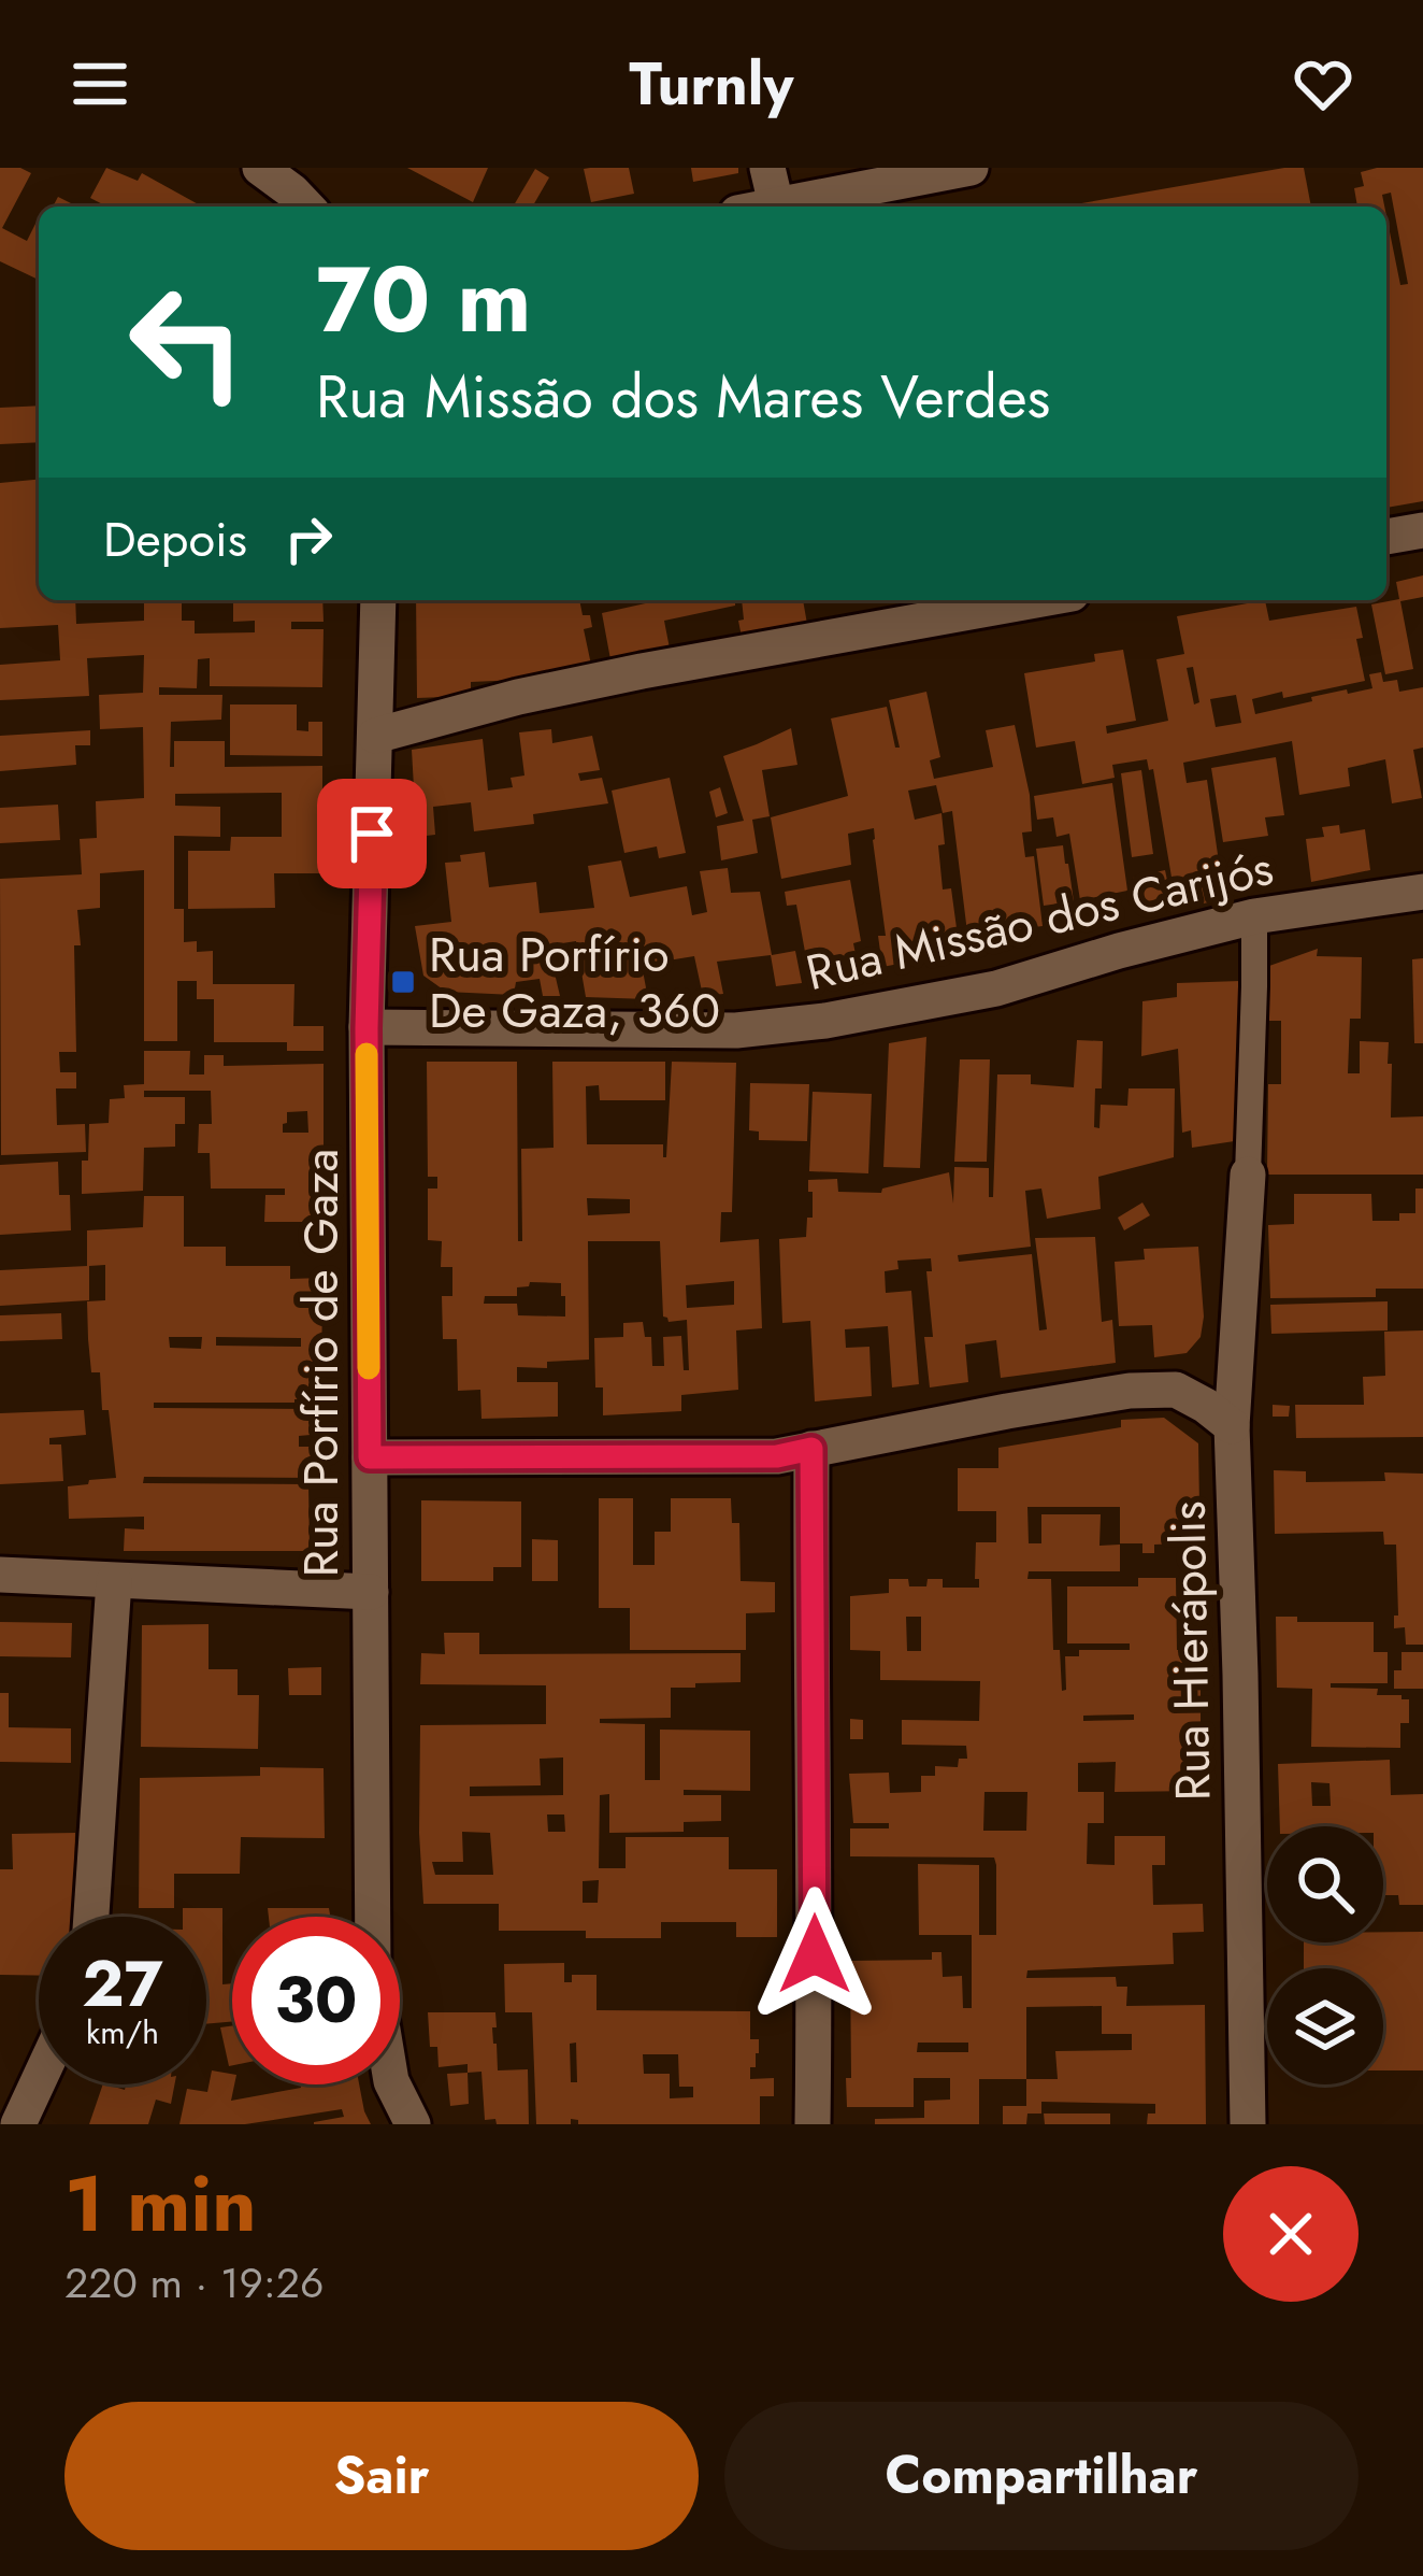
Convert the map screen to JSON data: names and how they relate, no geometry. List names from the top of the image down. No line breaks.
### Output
{"streets":{"street":["Rua Missão dos Carijós","Rua Porfírio de Gaza","Rua Hierápolis"]},"crossings":[["Rua Missão dos Carijós","Rua Porfírio de Gaza"]],"places":{"transit":["Rua Porfírio De Gaza, 360"]},"page":{"header":"Turnly","turn":["70 m","Rua Missão dos Mares Verdes"],"then":"Depois","speed":"27 km/h","limit":"30","heading":["1 min","220 m · 19:26"],"buttons":["Sair","Compartilhar"]}}
